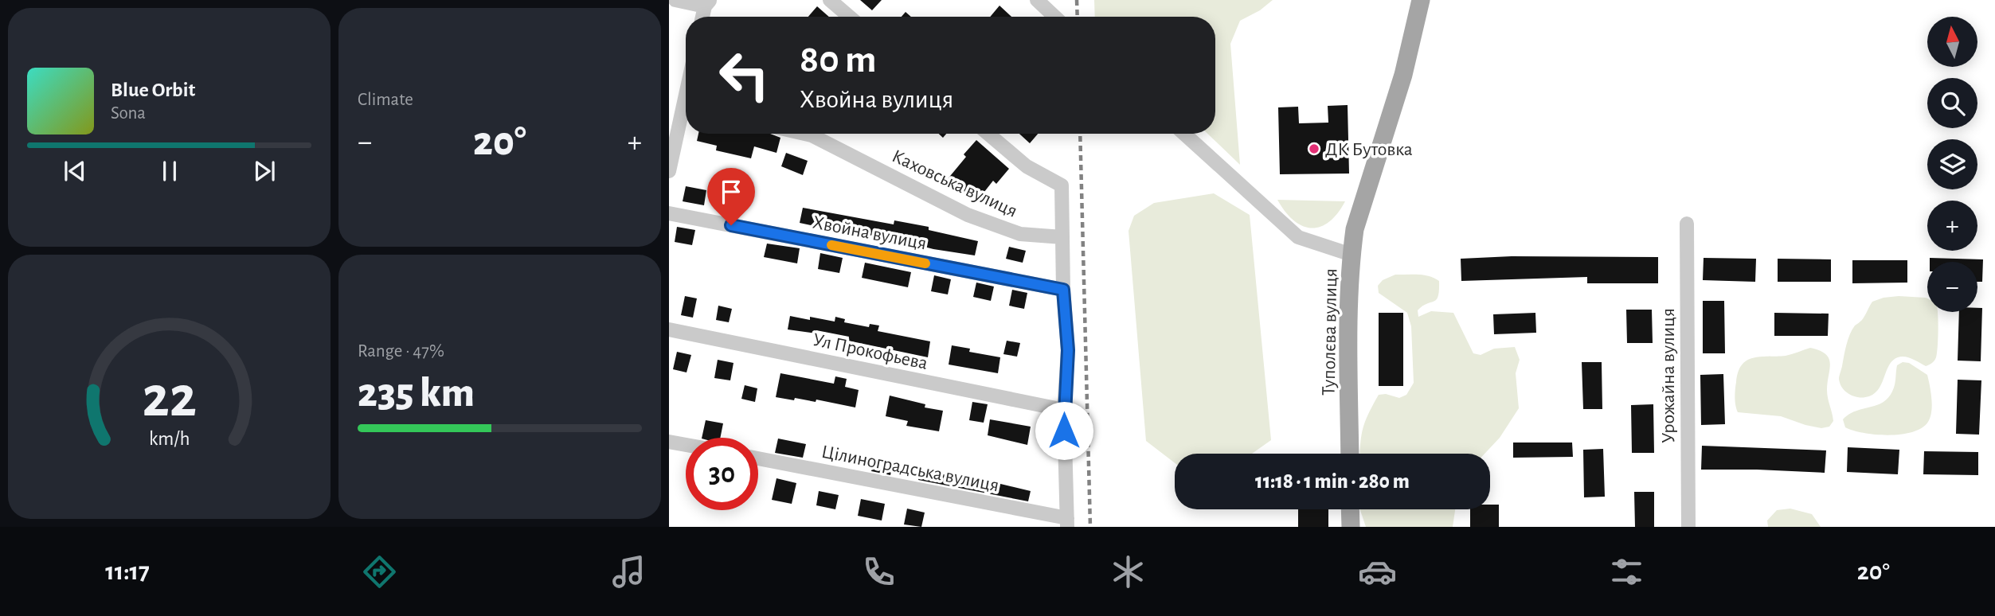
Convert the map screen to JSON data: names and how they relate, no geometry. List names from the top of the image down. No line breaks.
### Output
{"streets":{"main road":["Туполєва вулиця"],"street":["Каховська вулиця","Хвойна вулиця","Ул Прокофьева","Урожайна вулиця","Цілиноградська вулиця"]},"places":["ДК Бутовка"],"north":"top","page":{"tile":["Climate",["Range · 47%","235 km"]],"map_buttons":["+","−"],"turn":["80 m","Хвойна вулиця"],"song":["Blue Orbit","Sona"],"heat":["−","20°","+"],"limit":"30","trip":"11:18 · 1 min · 280 m","tabs":["11:17","20°"],"gauge":["22","km/h"]}}
